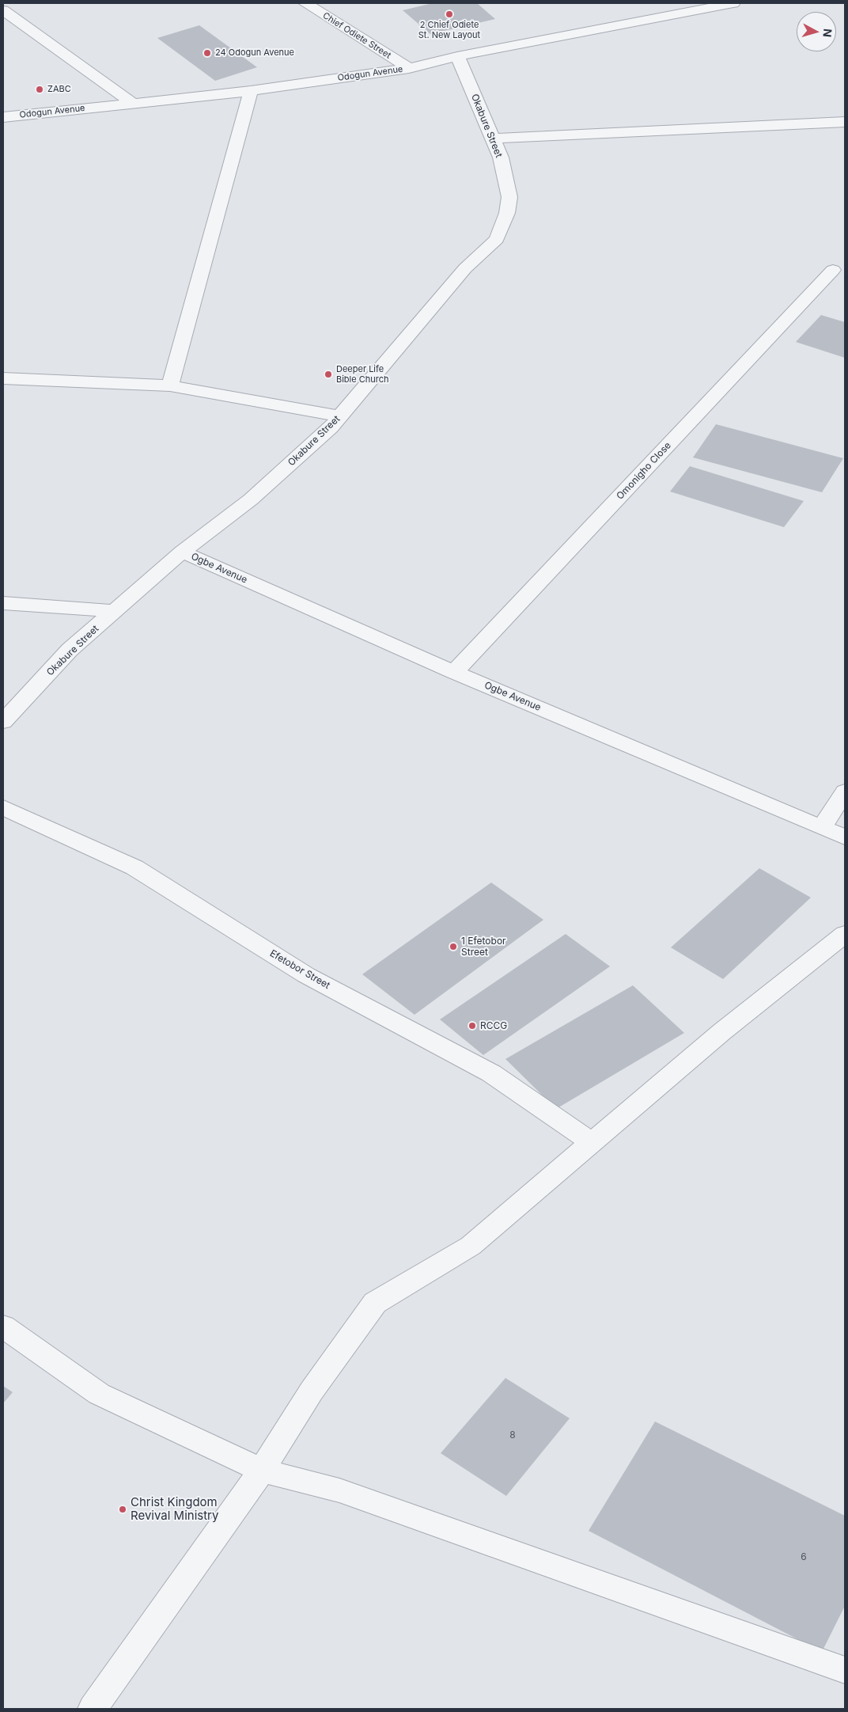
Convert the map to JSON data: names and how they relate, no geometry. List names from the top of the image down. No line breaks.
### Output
{"streets":{"street":["Chief Odiete Street","Odogun Avenue","Okabure Street","Omonigho Close","Ogbe Avenue","Efetobor Street"]},"crossings":[["Chief Odiete Street","Odogun Avenue"],["Odogun Avenue","Okabure Street"],["Okabure Street","Ogbe Avenue"],["Omonigho Close","Ogbe Avenue"]],"places":["2 Chief Odiete St. New Layout","24 Odogun Avenue","ZABC","Deeper Life Bible Church","1 Efetobor Street","RCCG","Christ Kingdom Revival Ministry"],"house_numbers":["8","6"],"north":"right"}
